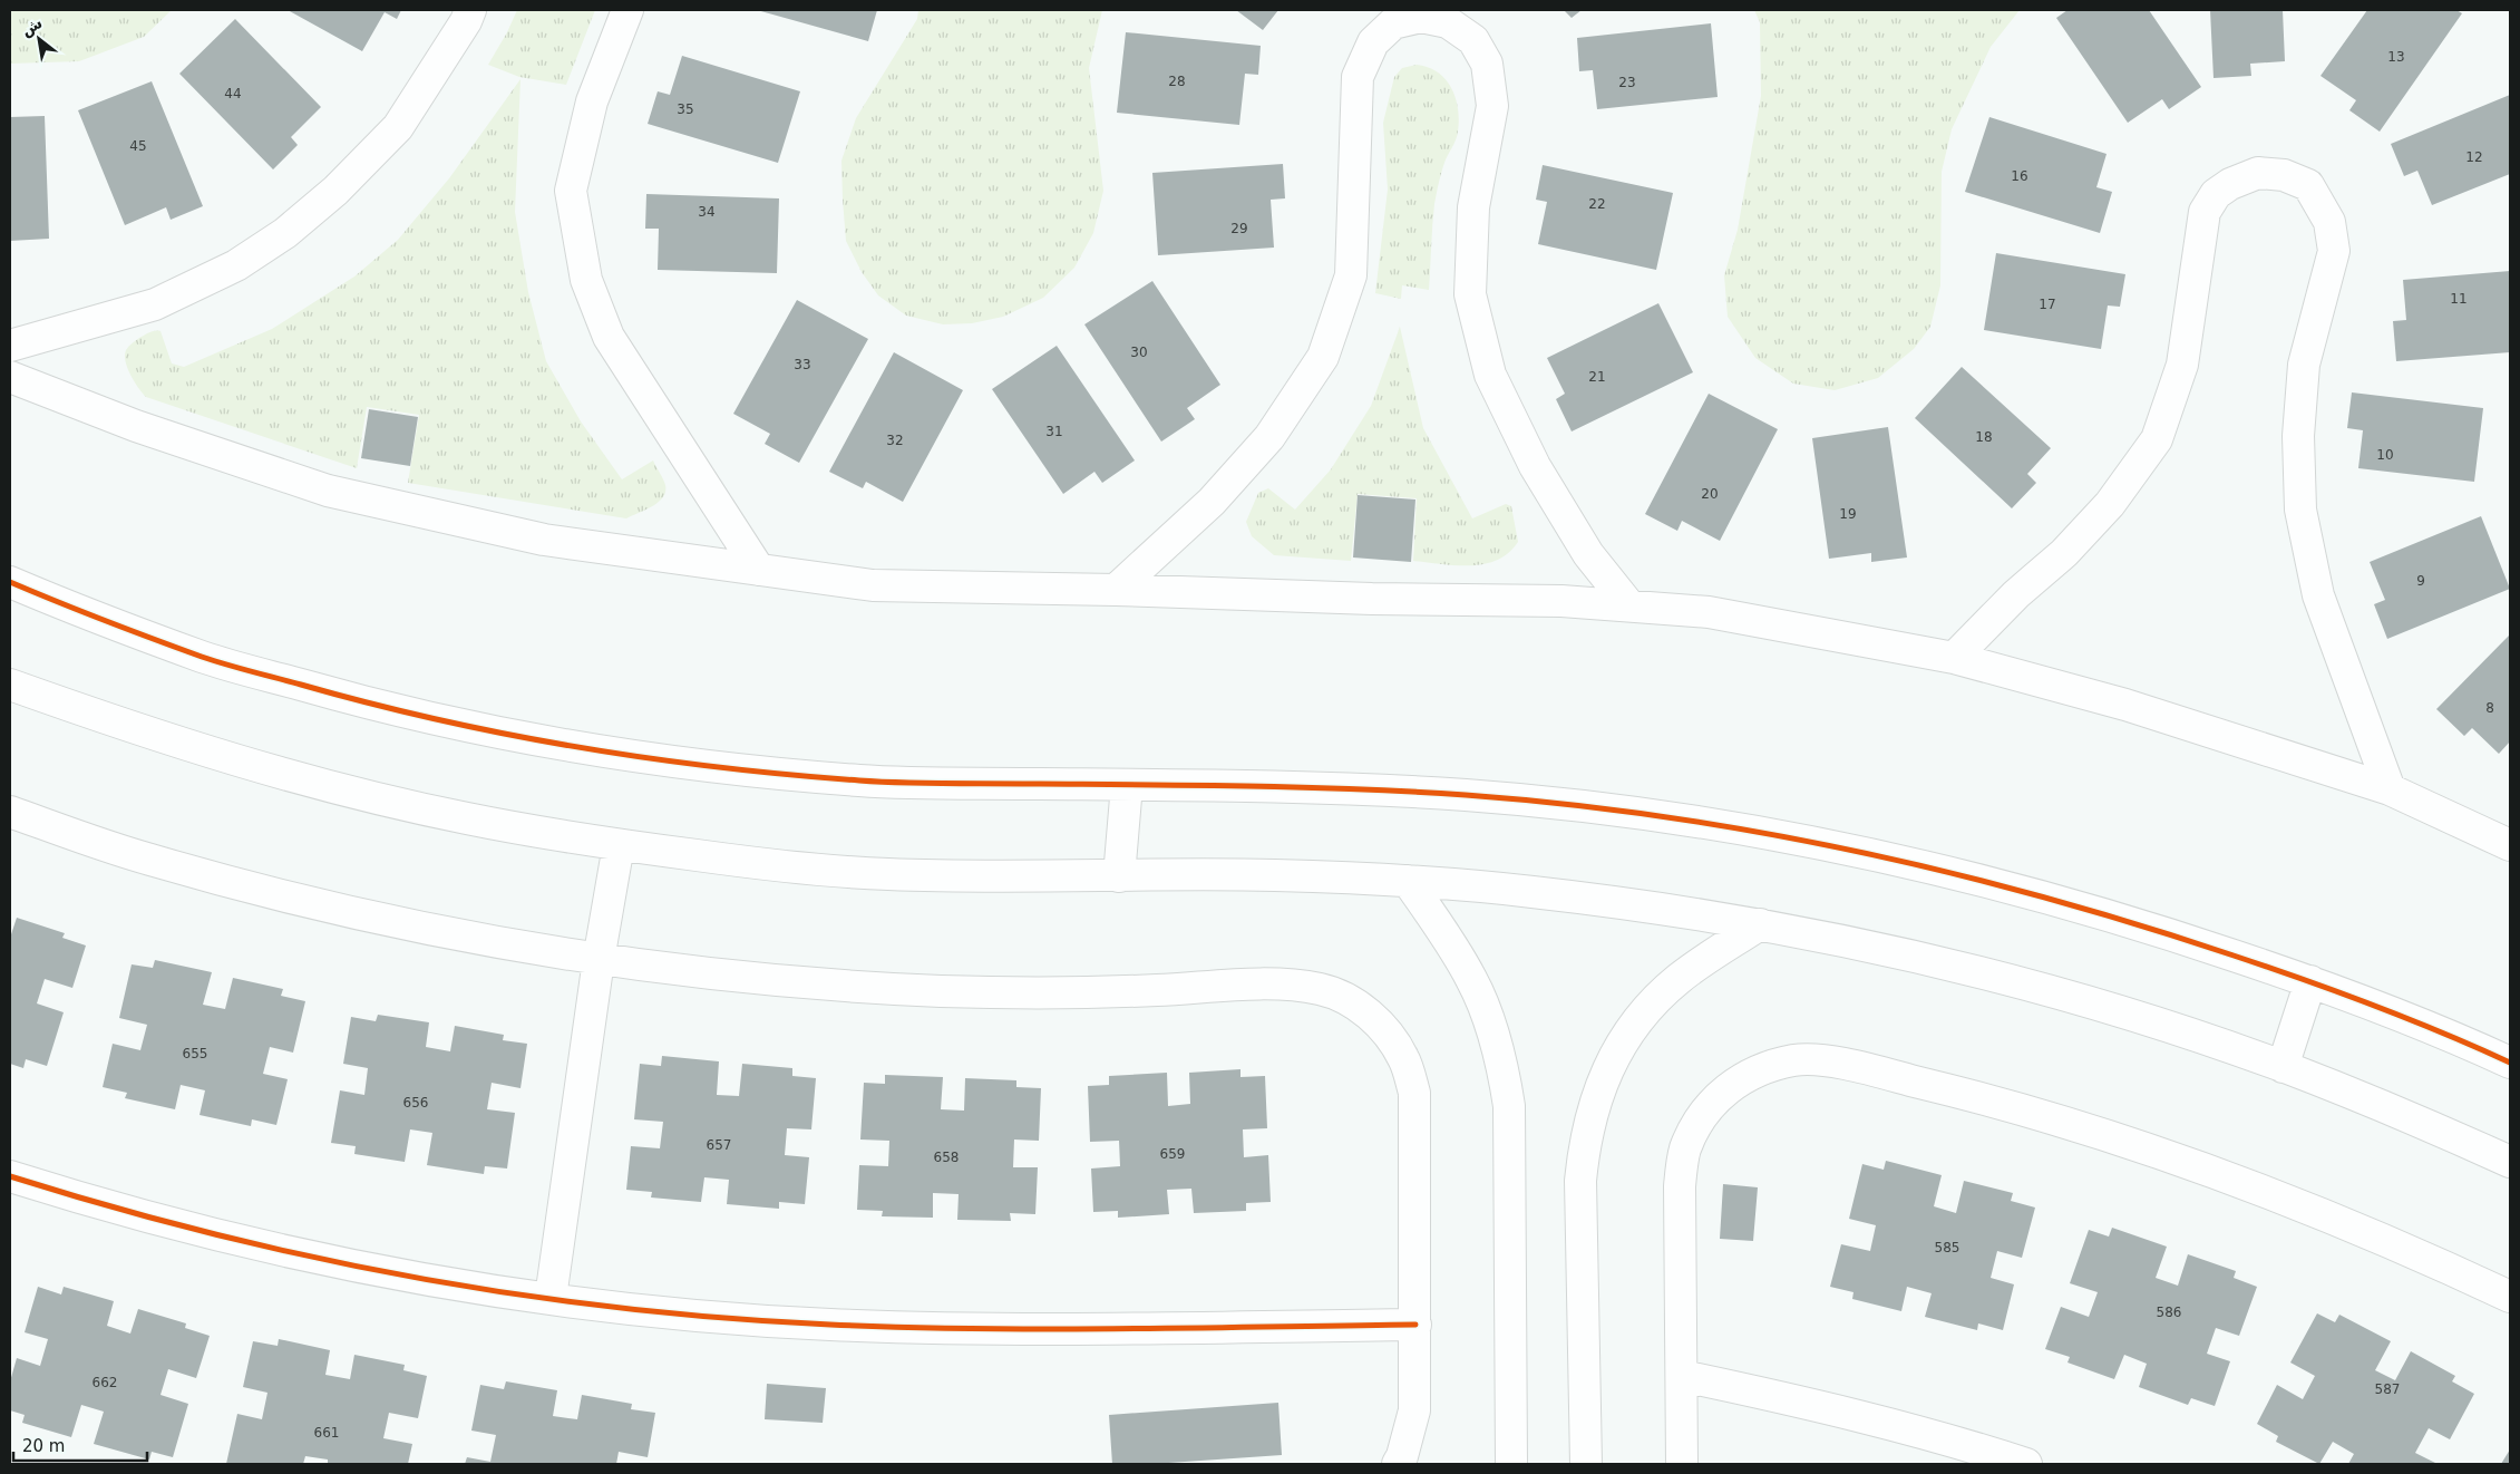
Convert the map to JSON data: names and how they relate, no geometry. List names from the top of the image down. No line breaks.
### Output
{"house_numbers":["13","28","23","44","35","45","12","16","22","34","29","11","17","30","33","21","31","18","32","10","20","19","9","8","655","656","657","659","658","585","586","662","587","661"],"scale_bar":"20 m","north":"top left"}
